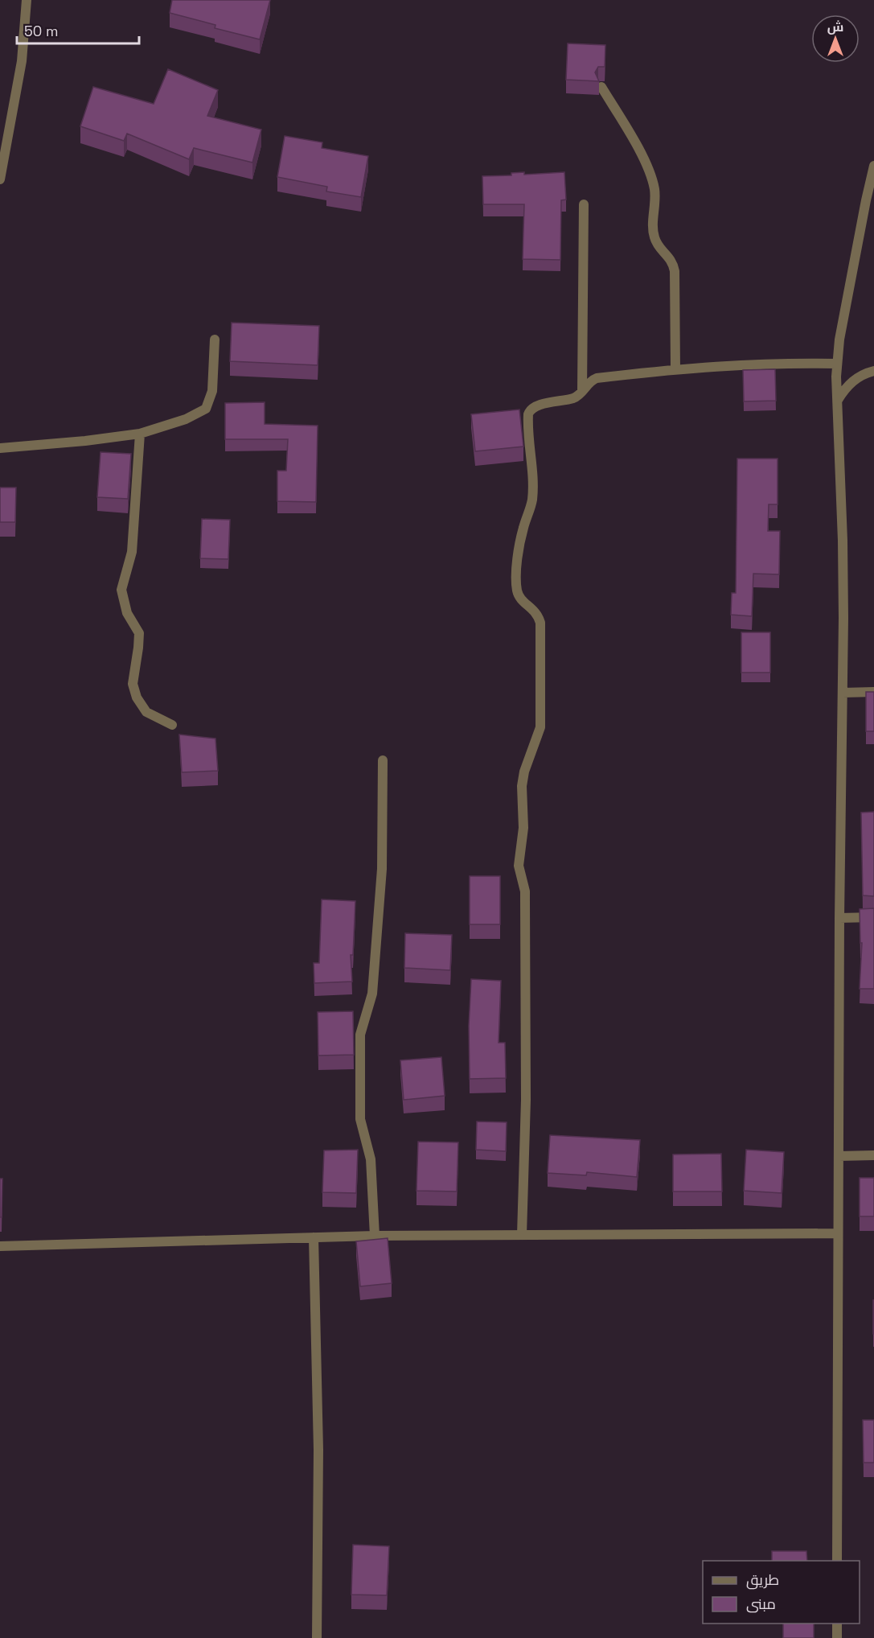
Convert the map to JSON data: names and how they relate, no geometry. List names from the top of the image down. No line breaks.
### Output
{"legend":["طريق","مبنى"],"scale_bar":"50 m","north":"top"}
